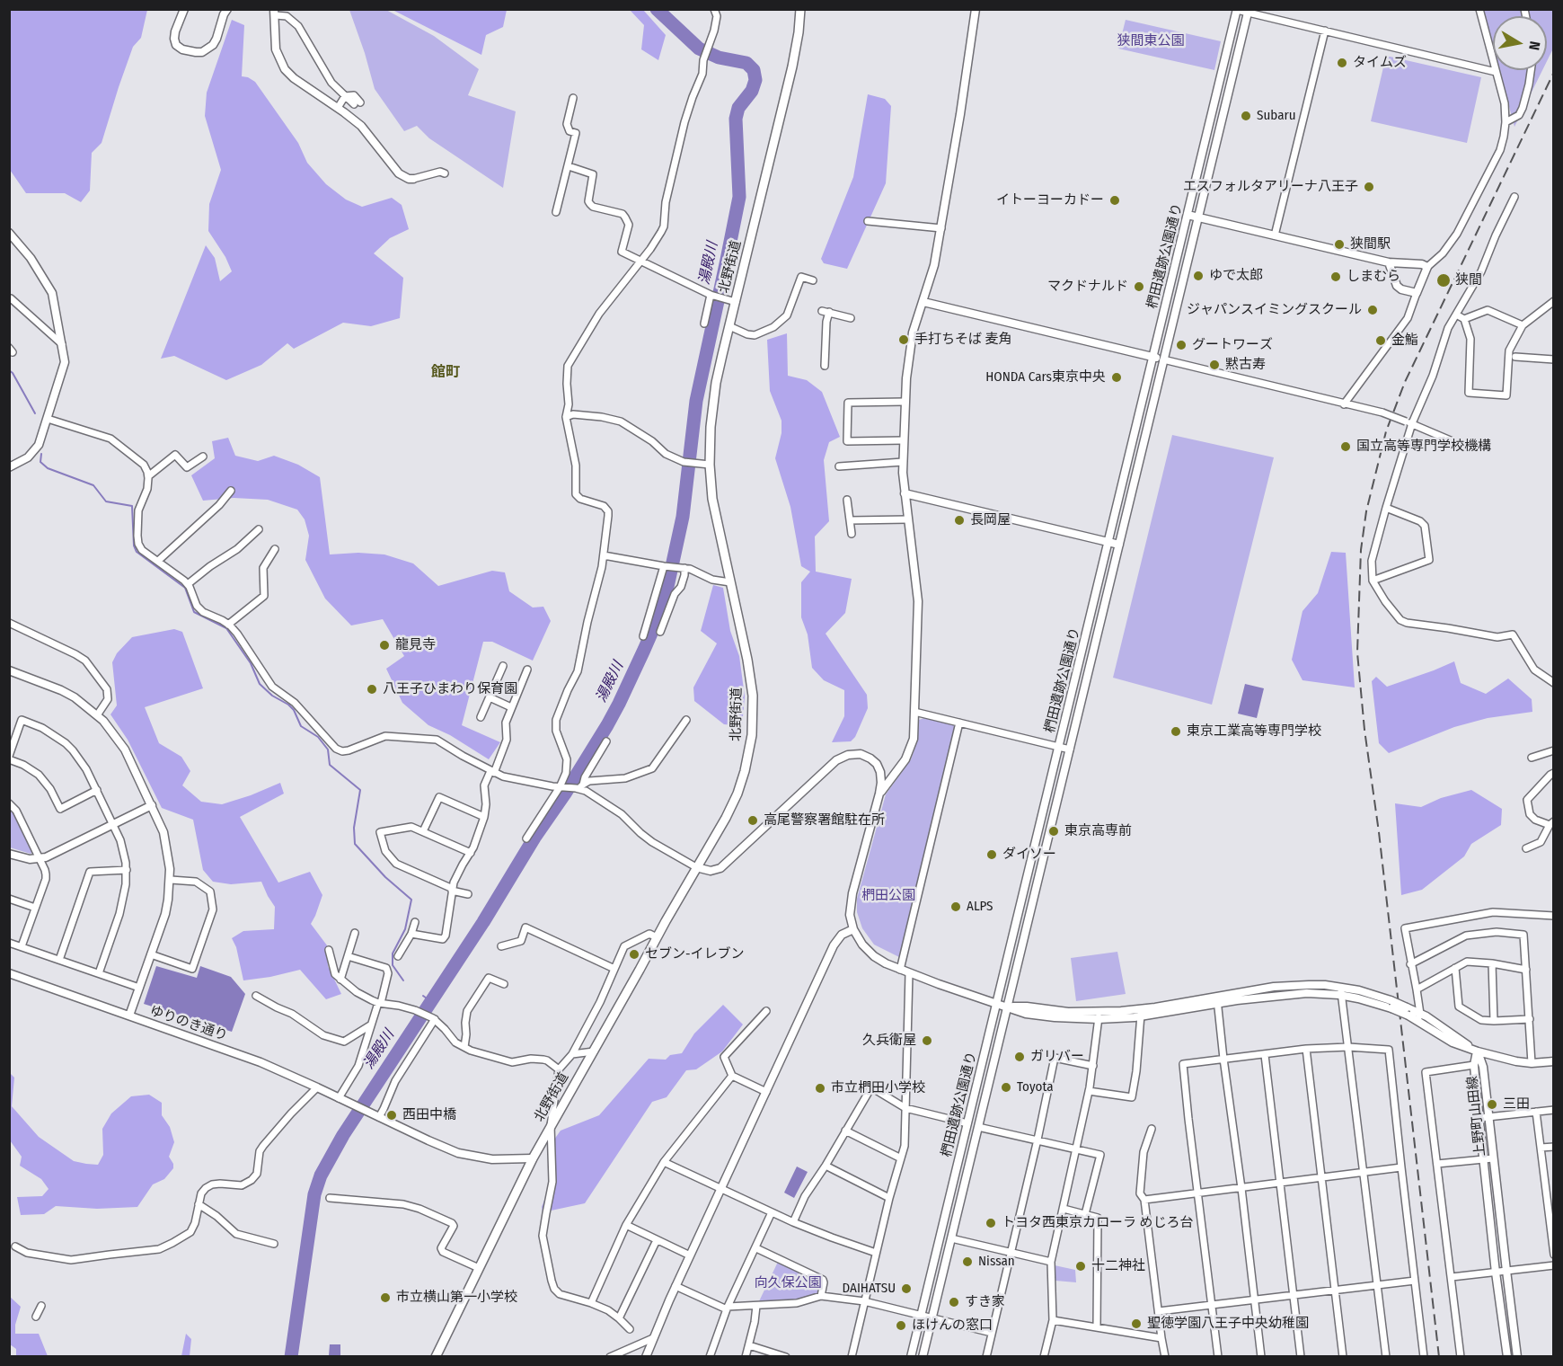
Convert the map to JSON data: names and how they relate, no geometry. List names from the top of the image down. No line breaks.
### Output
{"streets":{"main road":["北野街道"],"street":["椚田遺跡公園通り","ゆりのき通り","上野町山田線"]},"districts":["館町"],"water":["湯殿川"],"parks":["狭間東公園","椚田公園","向久保公園"],"places":["タイムズ","Subaru","エスフォルタアリーナ八王子","イトーヨーカドー","狭間駅","ゆで太郎","しまむら","狭間","マクドナルド","ジャパンスイミングスクール","手打ちそば 麦角","金鮨","グートワーズ","黙古寿","HONDA Cars東京中央","国立高等専門学校機構","長岡屋","龍見寺","八王子ひまわり保育園","東京工業高等専門学校","高尾警察署館駐在所","東京高専前","ダイソー","ALPS","セブン-イレブン","久兵衛屋","ガリバー","Toyota","市立椚田小学校","三田","西田中橋","トヨタ西東京カローラ めじろ台","Nissan","十二神社","DAIHATSU","市立横山第一小学校","すき家","聖徳学園八王子中央幼稚園","ほけんの窓口"],"north":"right"}
